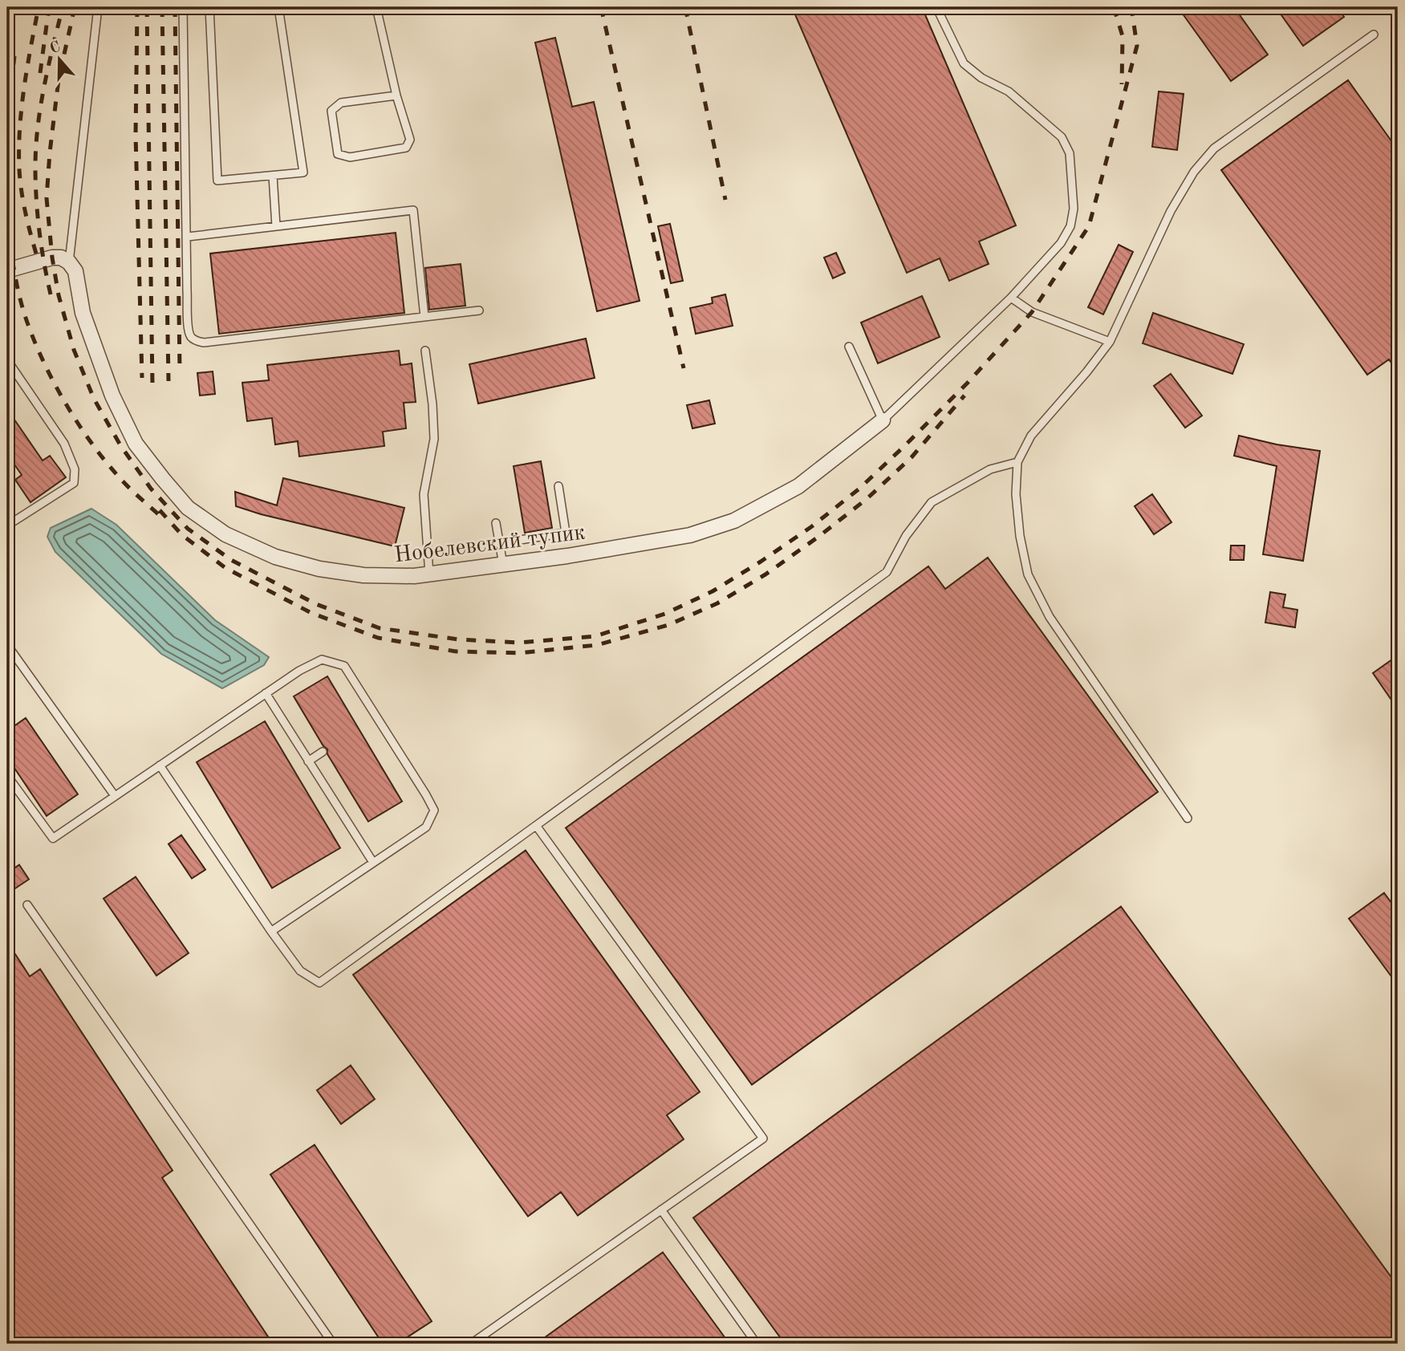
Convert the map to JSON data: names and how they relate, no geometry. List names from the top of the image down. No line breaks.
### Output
{"streets":{"street":["Нобелевский тупик"]},"north":"top"}
